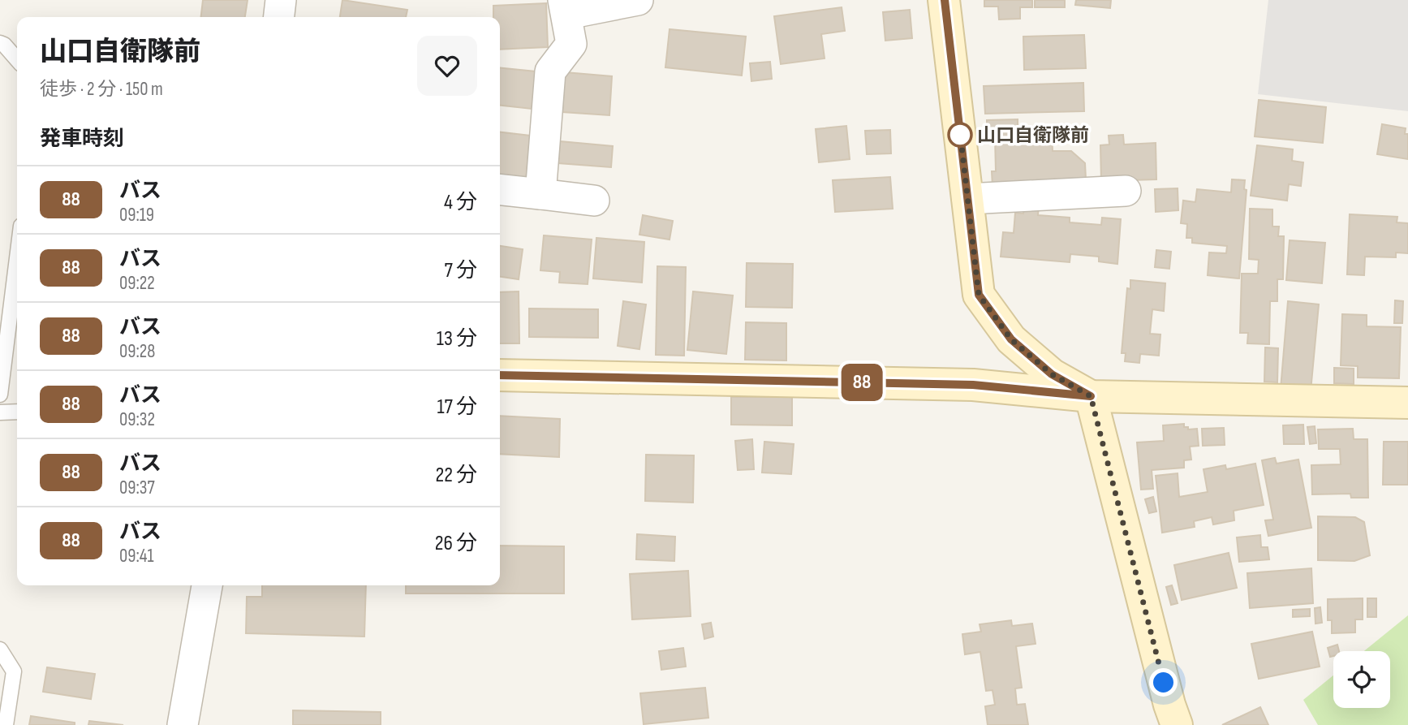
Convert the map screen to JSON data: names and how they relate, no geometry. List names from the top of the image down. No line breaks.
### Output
{"places":["山口自衛隊前"],"lines":["bus line 88"],"page":{"on_map":"88","heading":[["山口自衛隊前","徒歩 · 2 分 · 150 m"],"発車時刻"],"list":[{"mark":"88","name":"バス","note":"09:19","value":"4 分"},{"mark":"88","name":"バス","note":"09:22","value":"7 分"},{"mark":"88","name":"バス","note":"09:28","value":"13 分"},{"mark":"88","name":"バス","note":"09:32","value":"17 分"},{"mark":"88","name":"バス","note":"09:37","value":"22 分"},{"mark":"88","name":"バス","note":"09:41","value":"26 分"}]}}
